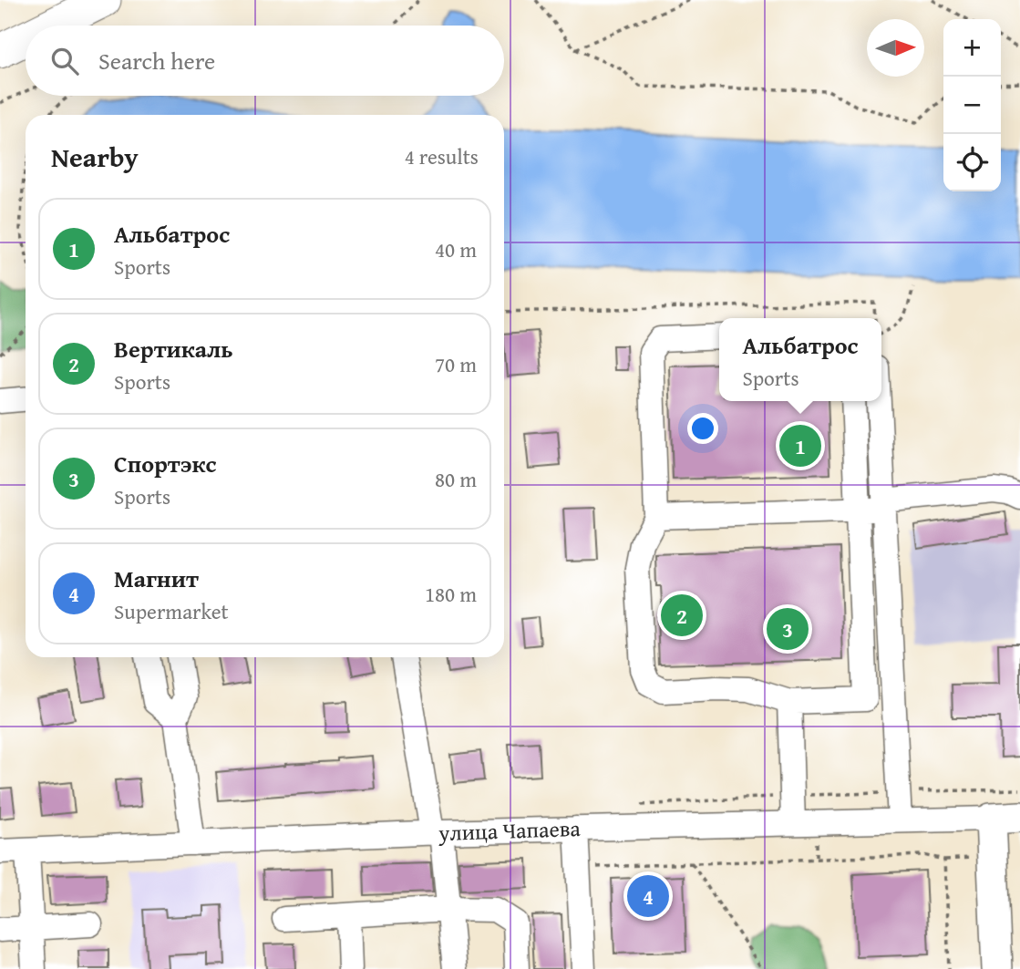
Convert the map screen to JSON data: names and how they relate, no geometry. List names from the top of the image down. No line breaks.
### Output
{"streets":{"street":["улица Чапаева"]},"north":"right","page":{"map_buttons":["+","−"],"search":"Search here","heading":["Nearby","4 results"],"list":[{"mark":"1","name":"Альбатрос","note":"Sports","value":"40 m"},{"mark":"2","name":"Вертикаль","note":"Sports","value":"70 m"},{"mark":"3","name":"Спортэкс","note":"Sports","value":"80 m"},{"mark":"4","name":"Магнит","note":"Supermarket","value":"180 m"}],"popup":["Альбатрос","Sports"],"pins":["1","2","3","4"]}}
